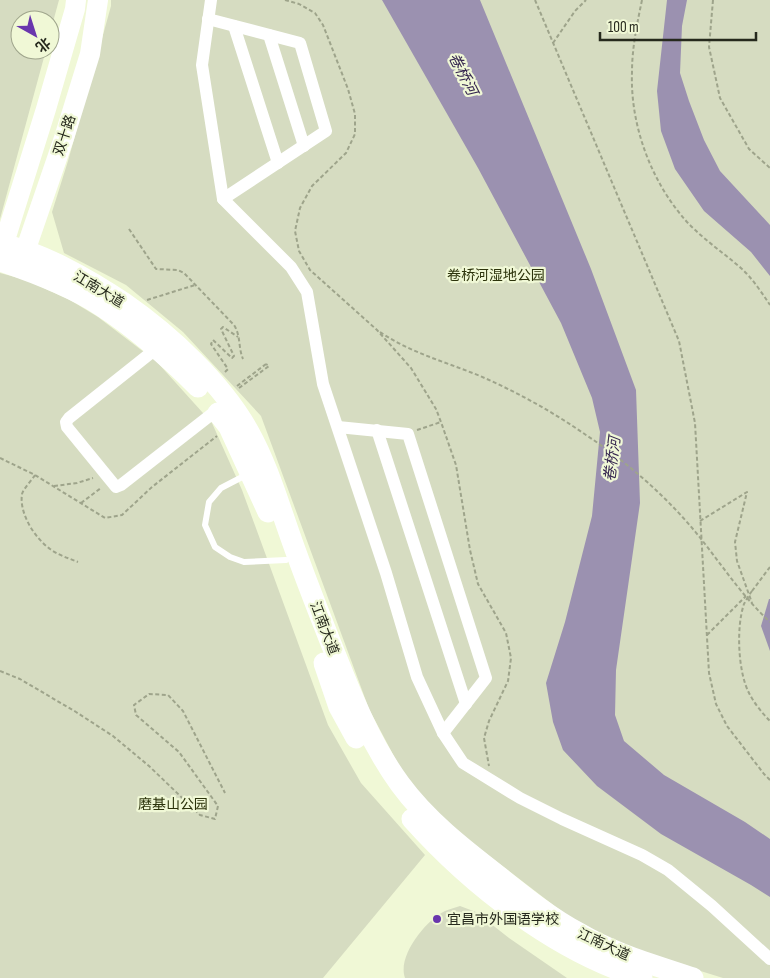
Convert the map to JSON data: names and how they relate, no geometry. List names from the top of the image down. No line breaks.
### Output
{"streets":{"highway":["江南大道"],"main road":["双十路"]},"crossings":[["双十路","江南大道"]],"water":["卷桥河"],"parks":["卷桥河湿地公园","磨基山公园"],"places":["宜昌市外国语学校"],"scale_bar":"100 m","north":"bottom right"}
